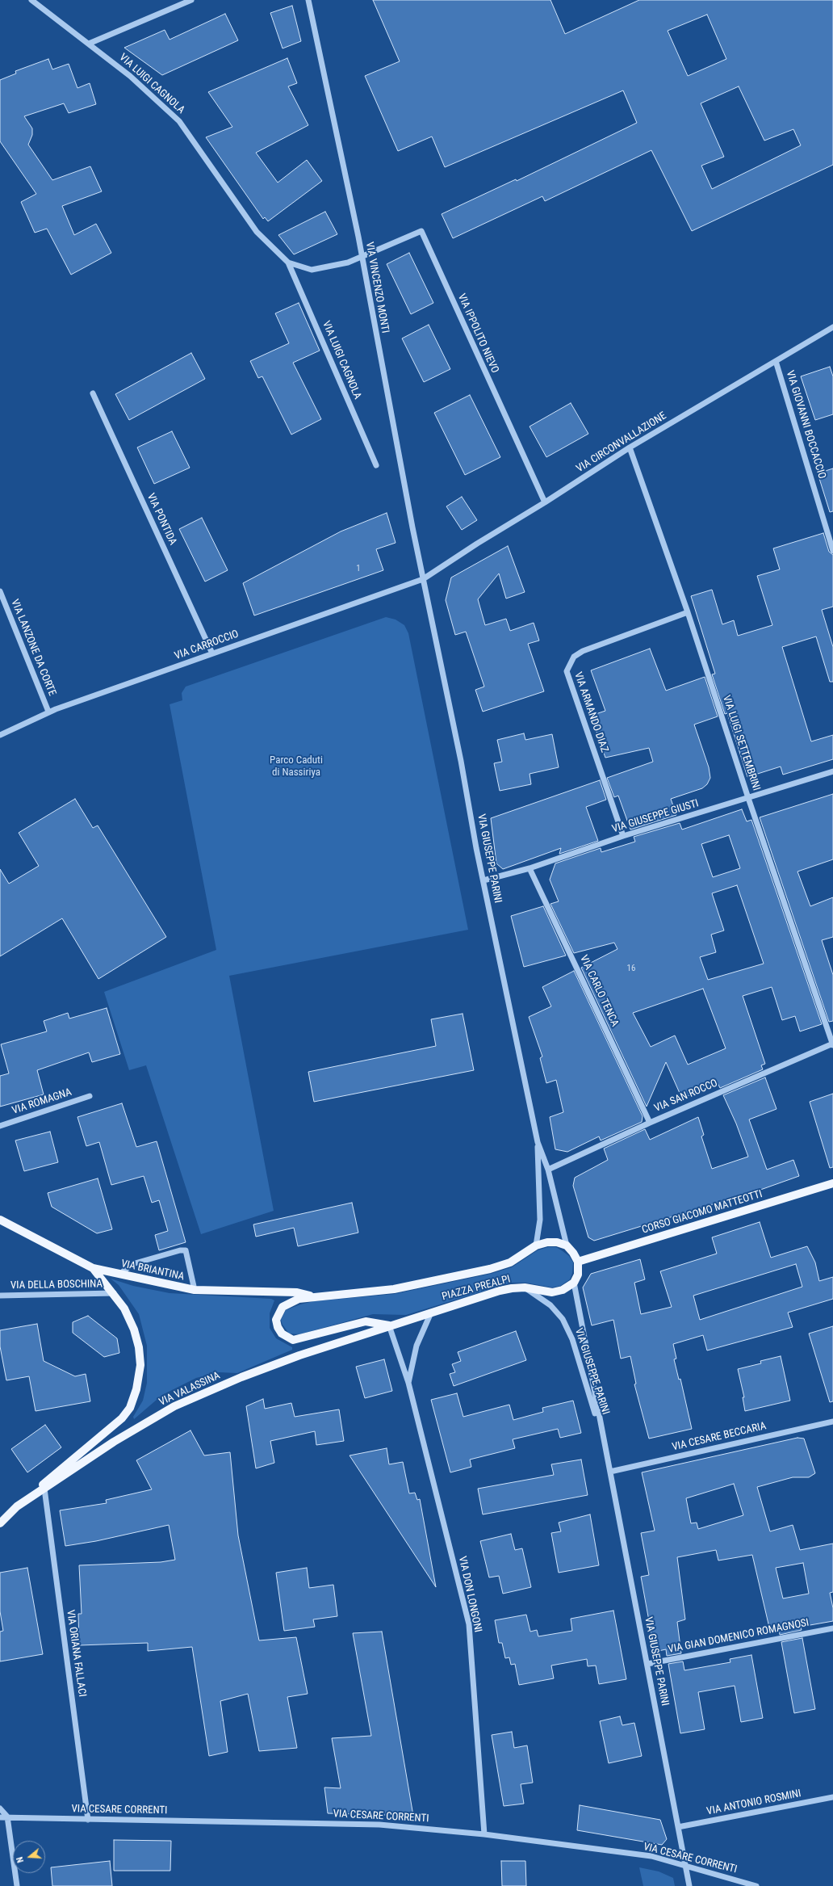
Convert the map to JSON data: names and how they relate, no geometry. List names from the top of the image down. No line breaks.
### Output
{"streets":{"main road":["CORSO GIACOMO MATTEOTTI","VIA BRIANTINA","PIAZZA PREALPI","VIA VALASSINA"],"street":["VIA LUIGI CAGNOLA","VIA VINCENZO MONTI","VIA IPPOLITO NIEVO","VIA GIOVANNI BOCCACCIO","VIA CIRCONVALLAZIONE","VIA PONTIDA","VIA CARROCCIO","VIA LANZONE DA CORTE","VIA ARMANDO DIAZ","VIA LUIGI SETTEMBRINI","VIA GIUSEPPE GIUSTI","VIA GIUSEPPE PARINI","VIA CARLO TENCA","VIA SAN ROCCO","VIA ROMAGNA","VIA DELLA BOSCHINA","VIA CESARE BECCARIA","VIA DON LONGONI","VIA GIAN DOMENICO ROMAGNOSI","VIA ORIANA FALLACI","VIA ANTONIO ROSMINI","VIA CESARE CORRENTI"]},"crossings":[["VIA LUIGI CAGNOLA","VIA VINCENZO MONTI"],["VIA LUIGI CAGNOLA","VIA IPPOLITO NIEVO"],["VIA VINCENZO MONTI","VIA IPPOLITO NIEVO"],["VIA VINCENZO MONTI","VIA CIRCONVALLAZIONE"],["VIA VINCENZO MONTI","VIA CARROCCIO"],["VIA VINCENZO MONTI","VIA GIUSEPPE PARINI"],["VIA IPPOLITO NIEVO","VIA CIRCONVALLAZIONE"],["VIA GIOVANNI BOCCACCIO","VIA CIRCONVALLAZIONE"],["VIA CIRCONVALLAZIONE","VIA CARROCCIO"],["VIA CIRCONVALLAZIONE","VIA LUIGI SETTEMBRINI"],["VIA CIRCONVALLAZIONE","VIA GIUSEPPE PARINI"],["VIA PONTIDA","VIA CARROCCIO"],["VIA CARROCCIO","VIA LANZONE DA CORTE"],["VIA CARROCCIO","VIA GIUSEPPE PARINI"],["VIA ARMANDO DIAZ","VIA LUIGI SETTEMBRINI"],["VIA ARMANDO DIAZ","VIA GIUSEPPE GIUSTI"],["VIA LUIGI SETTEMBRINI","VIA GIUSEPPE GIUSTI"],["VIA LUIGI SETTEMBRINI","VIA SAN ROCCO"],["VIA GIUSEPPE GIUSTI","VIA GIUSEPPE PARINI"],["VIA GIUSEPPE GIUSTI","VIA CARLO TENCA"],["VIA GIUSEPPE PARINI","VIA SAN ROCCO"],["VIA GIUSEPPE PARINI","PIAZZA PREALPI"],["VIA GIUSEPPE PARINI","VIA CESARE BECCARIA"],["VIA GIUSEPPE PARINI","VIA GIAN DOMENICO ROMAGNOSI"],["VIA GIUSEPPE PARINI","VIA ANTONIO ROSMINI"],["VIA GIUSEPPE PARINI","VIA CESARE CORRENTI"],["VIA CARLO TENCA","VIA SAN ROCCO"],["VIA BRIANTINA","PIAZZA PREALPI"],["VIA BRIANTINA","VIA VALASSINA"],["VIA DELLA BOSCHINA","VIA VALASSINA"],["PIAZZA PREALPI","VIA VALASSINA"],["PIAZZA PREALPI","VIA DON LONGONI"],["VIA VALASSINA","VIA DON LONGONI"],["VIA VALASSINA","VIA ORIANA FALLACI"],["VIA DON LONGONI","VIA CESARE CORRENTI"],["VIA ORIANA FALLACI","VIA CESARE CORRENTI"]],"parks":["Parco Caduti di Nassiriya"],"house_numbers":["1","16"],"north":"left"}
